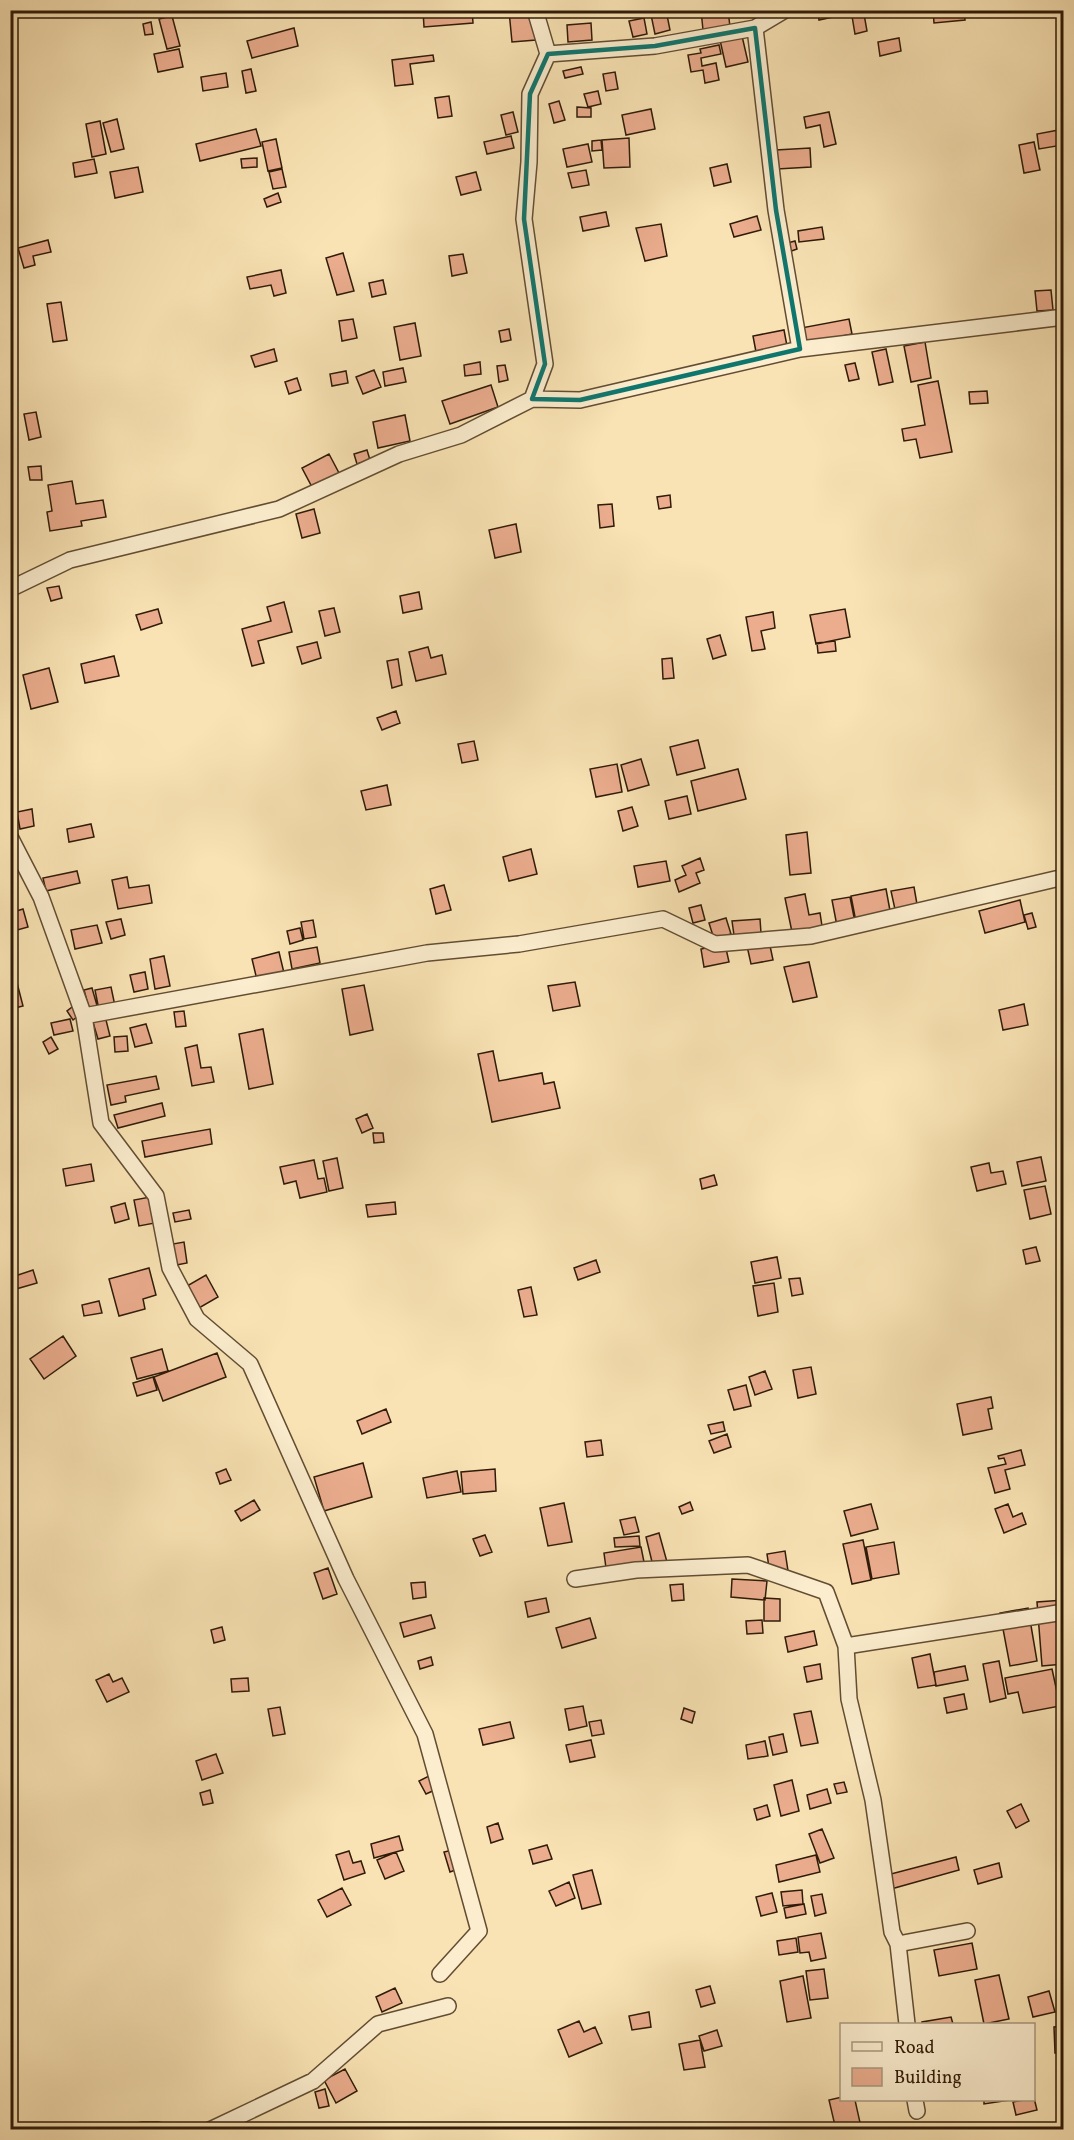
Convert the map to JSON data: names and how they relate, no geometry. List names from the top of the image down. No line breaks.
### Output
{"legend":["Road","Building"]}
